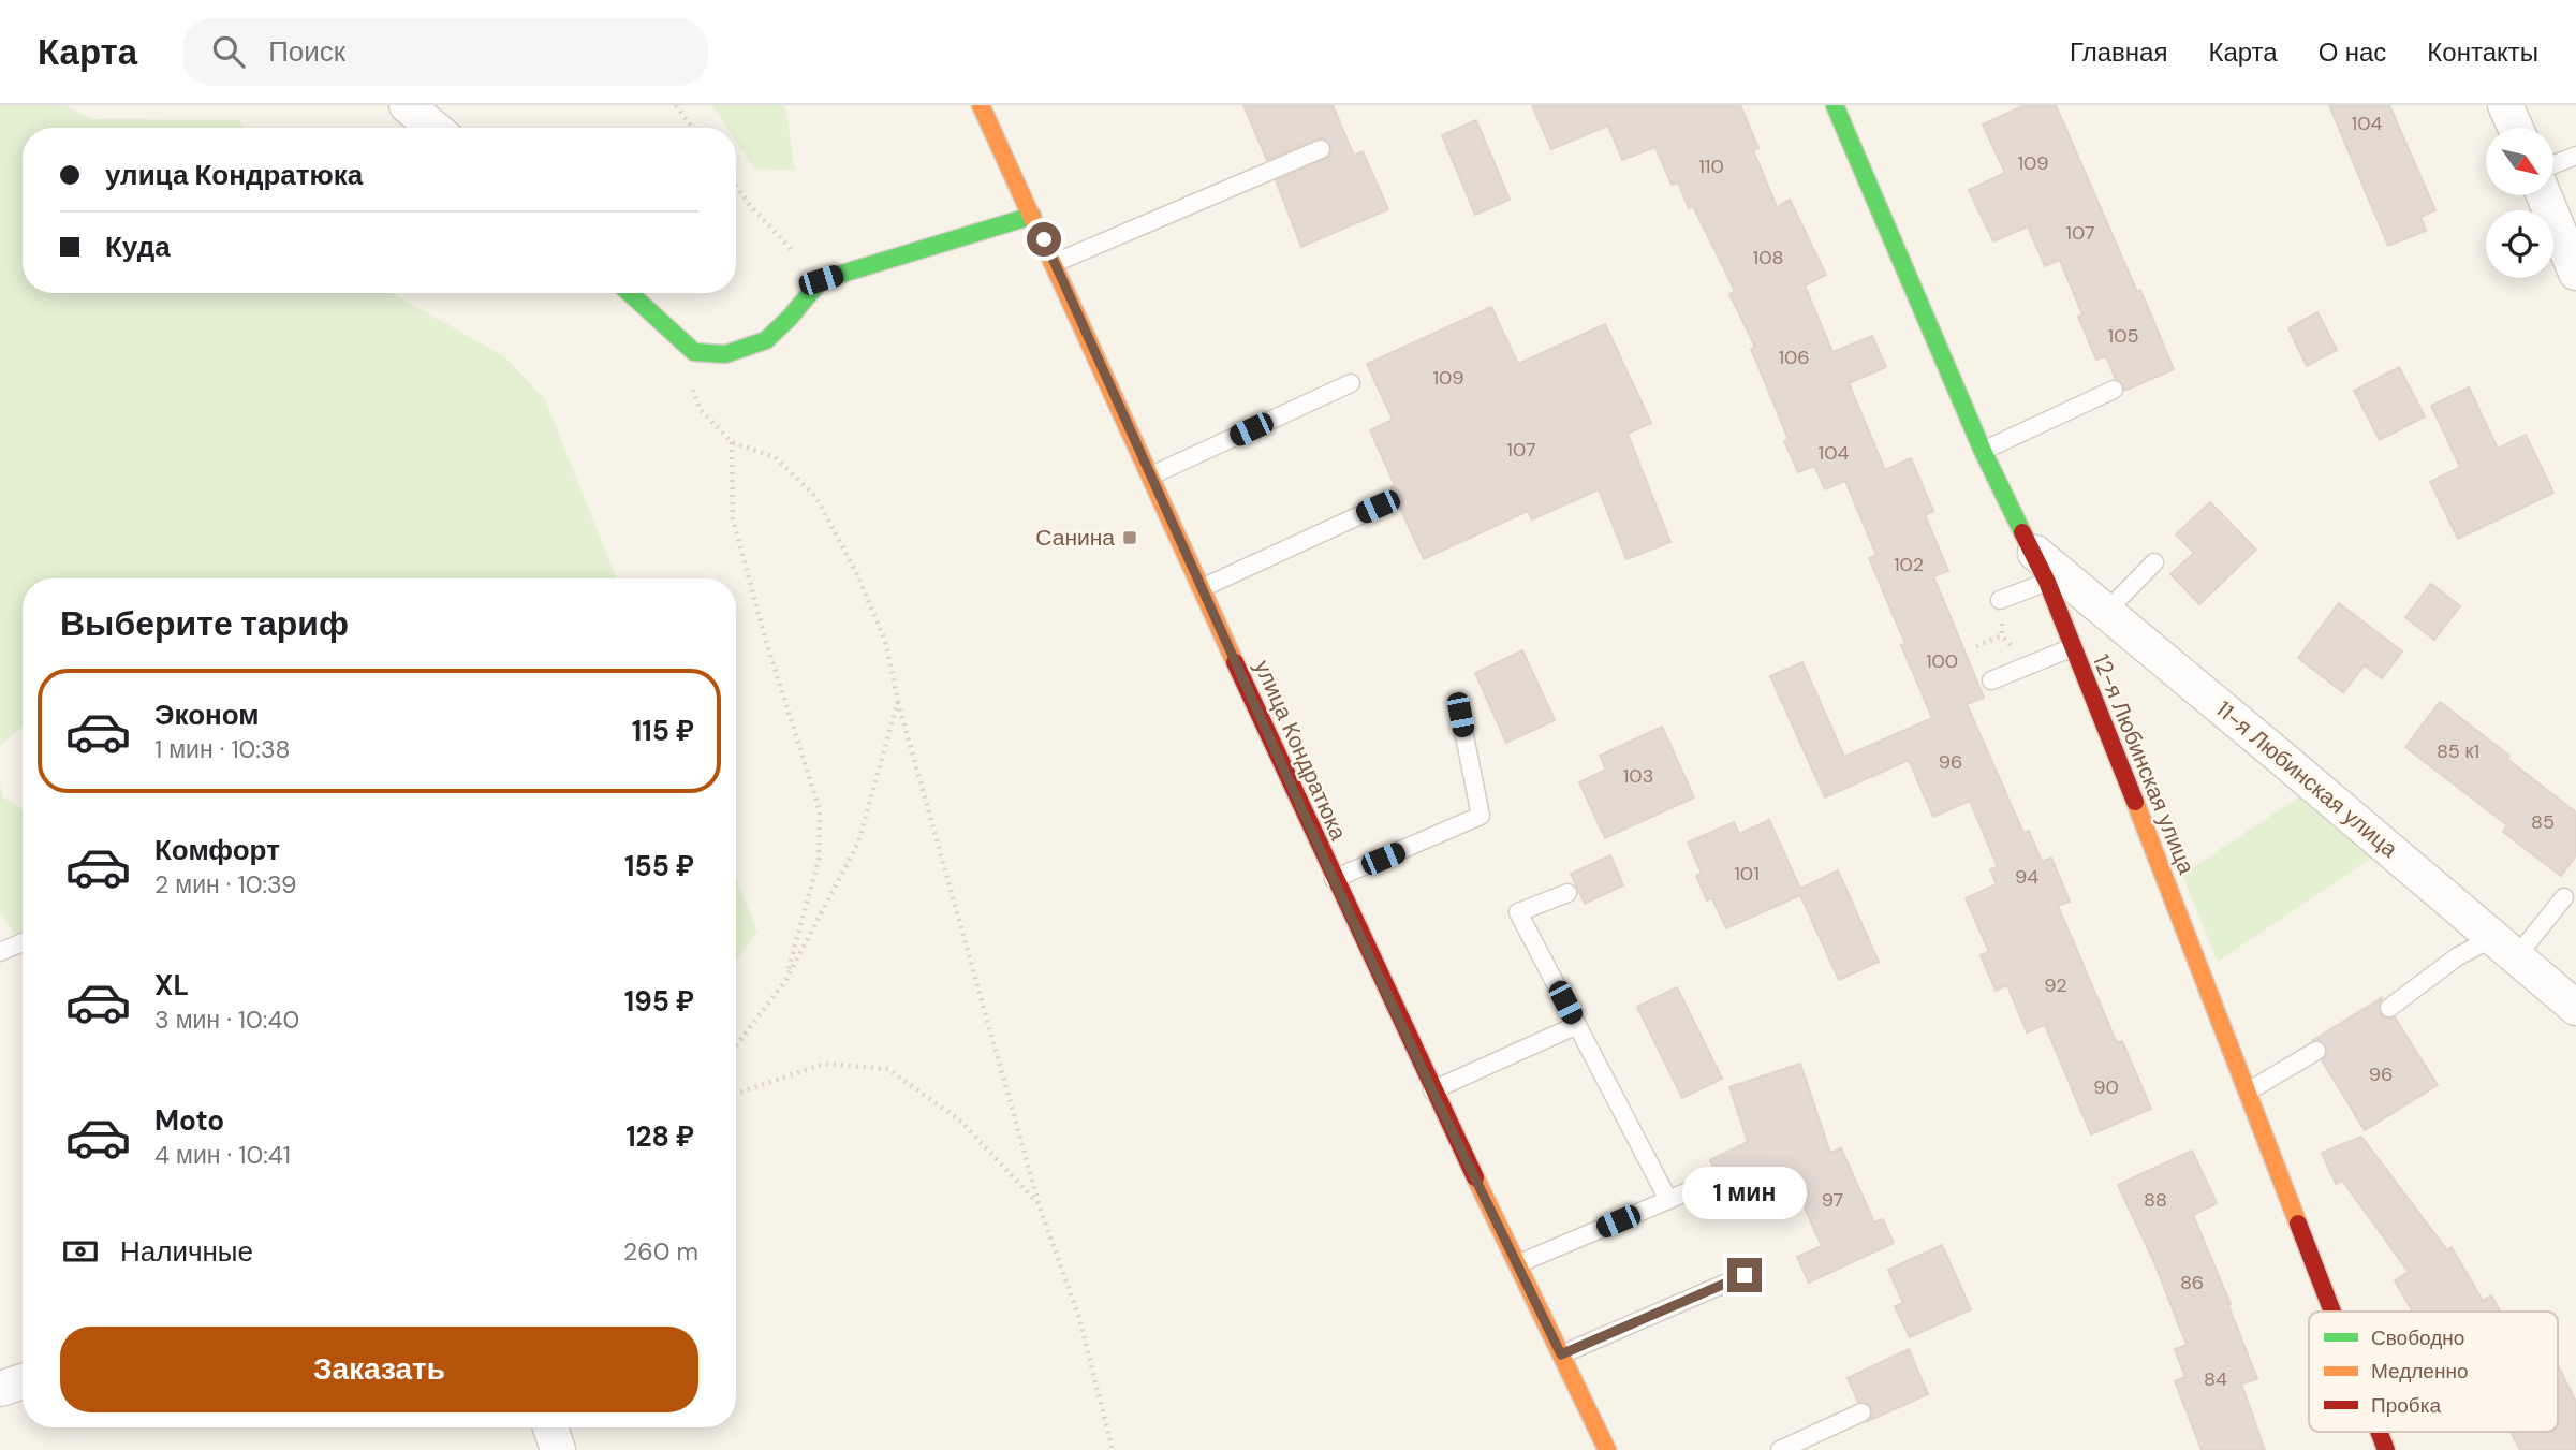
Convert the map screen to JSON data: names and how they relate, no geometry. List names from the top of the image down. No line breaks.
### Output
{"streets":{"street":["улица Кондратюка","12-я Любинская улица","11-я Любинская улица"]},"crossings":[["12-я Любинская улица","11-я Любинская улица"]],"places":{"transit":["Санина"]},"house_numbers":["104","109","110","107","108","105","106","109","107","104","102","100","85 к1","96","103","85","101","94","92","96","90","97","88","86","84"],"legend":["Свободно","Медленно","Пробка"],"north":"bottom right","page":{"header":"Карта","search":"Поиск","nav":["Главная","Карта","О нас","Контакты"],"banner":["улица Кондратюка","Куда"],"heading":"Выберите тариф","list":[{"name":"Эконом","note":"1 мин · 10:38","value":"115 ₽"},{"name":"Комфорт","note":"2 мин · 10:39","value":"155 ₽"},{"name":"XL","note":"3 мин · 10:40","value":"195 ₽"},{"name":"Moto","note":"4 мин · 10:41","value":"128 ₽"}],"bubble":"1 мин","pay":["Наличные","260 m"],"buttons":"Заказать"}}
